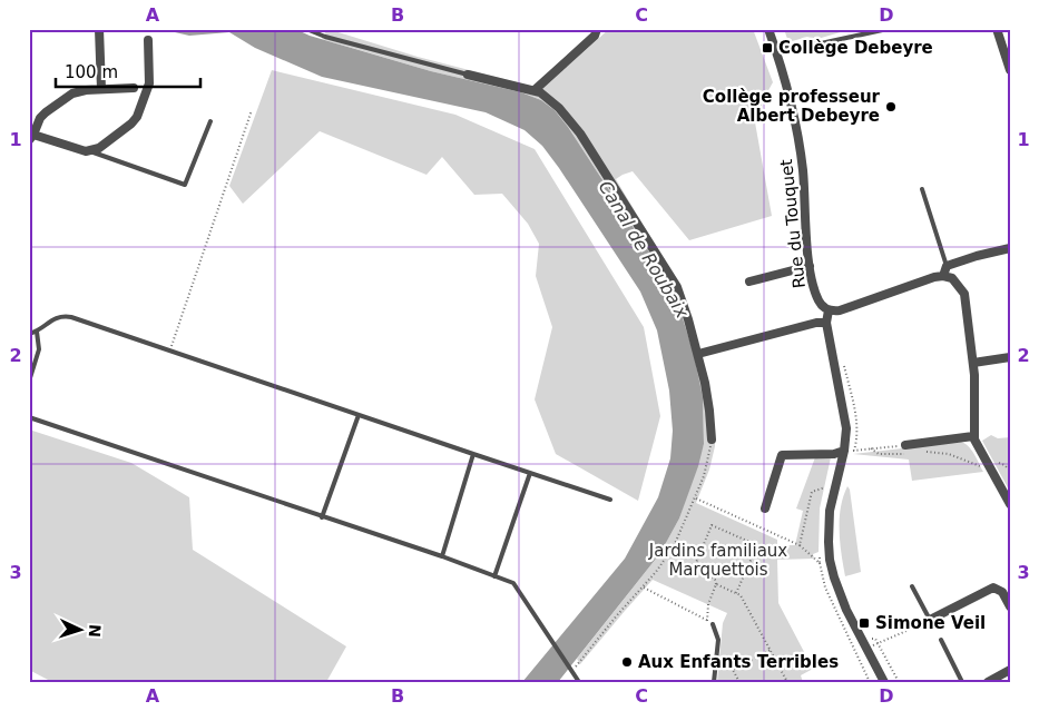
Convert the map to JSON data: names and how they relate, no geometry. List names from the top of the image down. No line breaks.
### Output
{"streets":{"street":["Rue du Touquet"]},"water":["Canal de Roubaix"],"parks":["Jardins familiaux Marquettois"],"places":{"transit":["Collège Debeyre","Simone Veil"],"other":["Collège professeur Albert Debeyre","Aux Enfants Terribles"]},"scale_bar":"100 m","north":"right","grid":{"columns":["A","B","C","D"],"rows":["1","2","3"]}}
